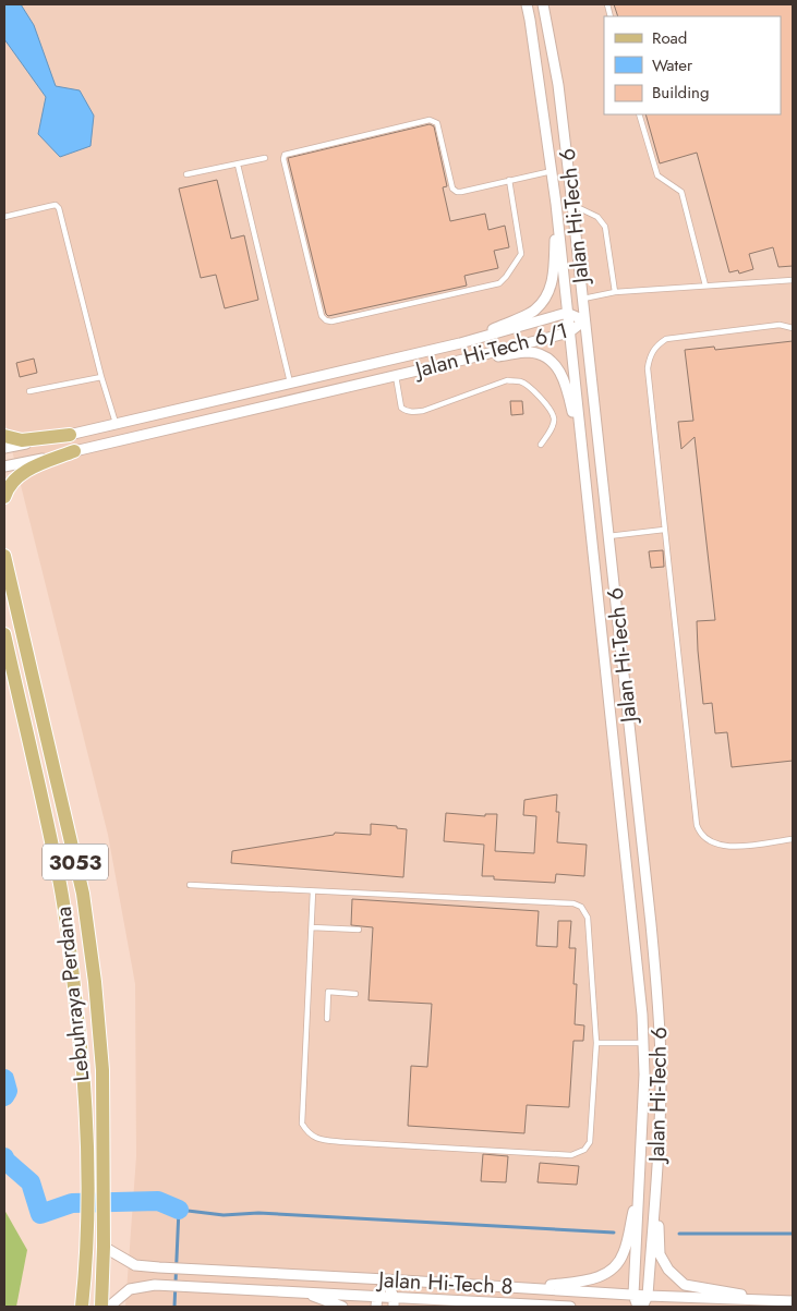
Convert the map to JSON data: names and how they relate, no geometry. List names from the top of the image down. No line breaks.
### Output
{"streets":{"main road":["3053","Lebuhraya Perdana"],"street":["Jalan Hi-Tech 6","Jalan Hi-Tech 6/1","Jalan Hi-Tech 8"]},"crossings":[["Jalan Hi-Tech 6","Jalan Hi-Tech 6/1"],["Jalan Hi-Tech 6","Jalan Hi-Tech 8"],["Lebuhraya Perdana","Jalan Hi-Tech 8"]],"legend":["Road","Water","Building"]}
